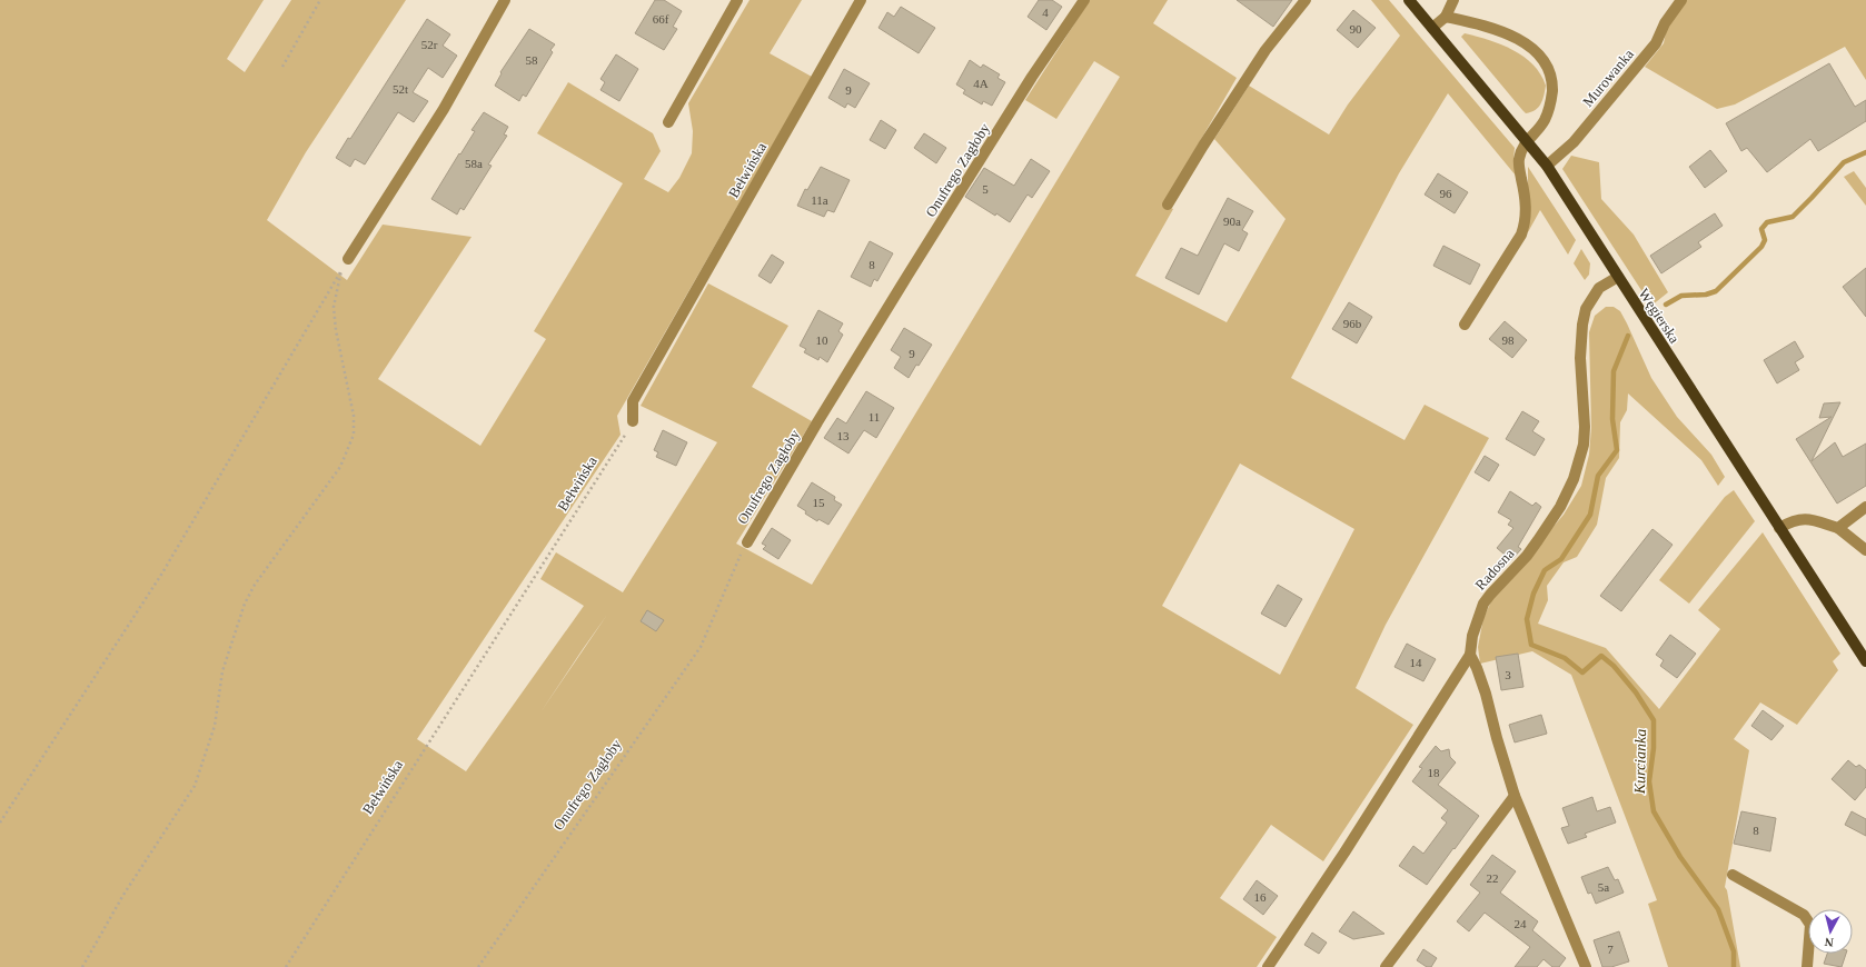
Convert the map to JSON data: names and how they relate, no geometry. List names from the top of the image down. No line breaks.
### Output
{"streets":{"main road":["Węgierska"],"street":["Murowanka","Bełwińska","Onufrego Zagłoby","Radosna"]},"crossings":[["Murowanka","Węgierska"],["Węgierska","Radosna"]],"water":["Kurcianka"],"house_numbers":["4","66f","90","52r","58","4A","52t","9","58a","5","96","11a","90a","8","96b","10","98","9","11","13","15","14","3","18","8","22","5a","16","24","7"],"north":"bottom"}
